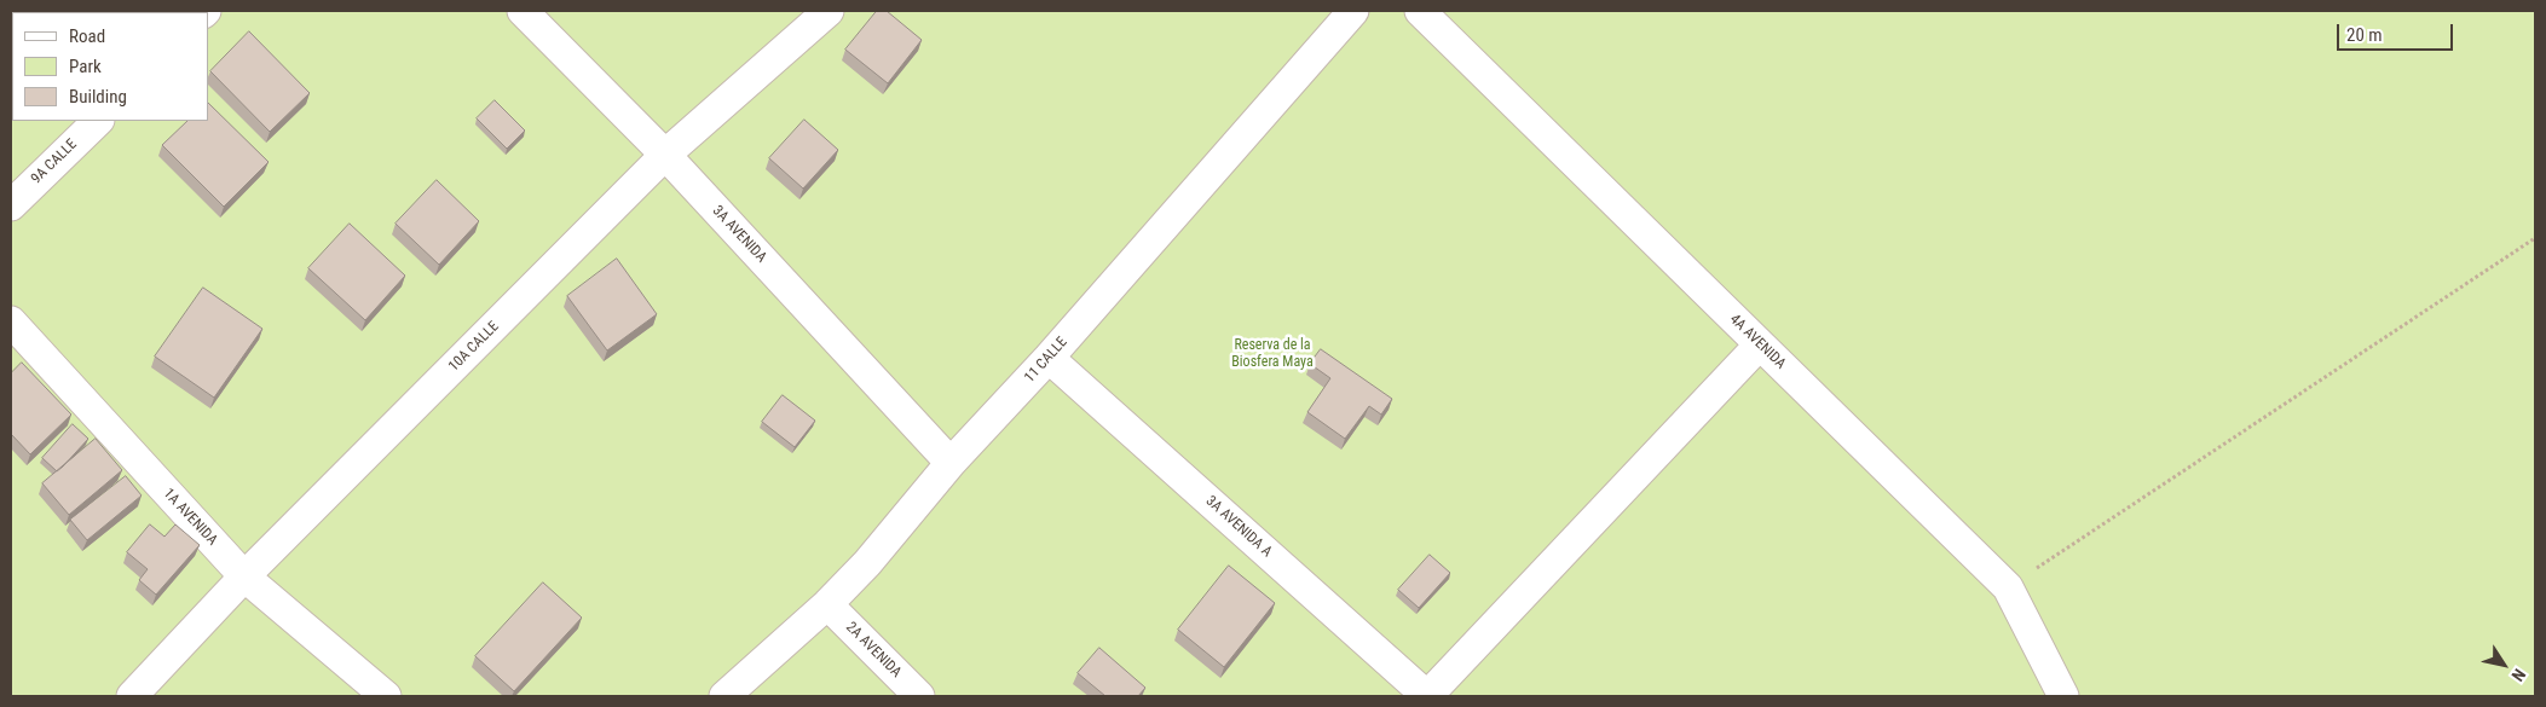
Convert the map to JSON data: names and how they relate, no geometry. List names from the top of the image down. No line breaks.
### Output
{"streets":{"street":["9A CALLE","3A AVENIDA","4A AVENIDA","10A CALLE","11 CALLE","1A AVENIDA","3A AVENIDA A","2A AVENIDA"]},"crossings":[["3A AVENIDA","10A CALLE"],["3A AVENIDA","11 CALLE"],["10A CALLE","1A AVENIDA"],["11 CALLE","3A AVENIDA A"],["11 CALLE","2A AVENIDA"]],"parks":["Reserva de la Biosfera Maya"],"legend":["Road","Park","Building"],"scale_bar":"20 m","north":"bottom right"}
